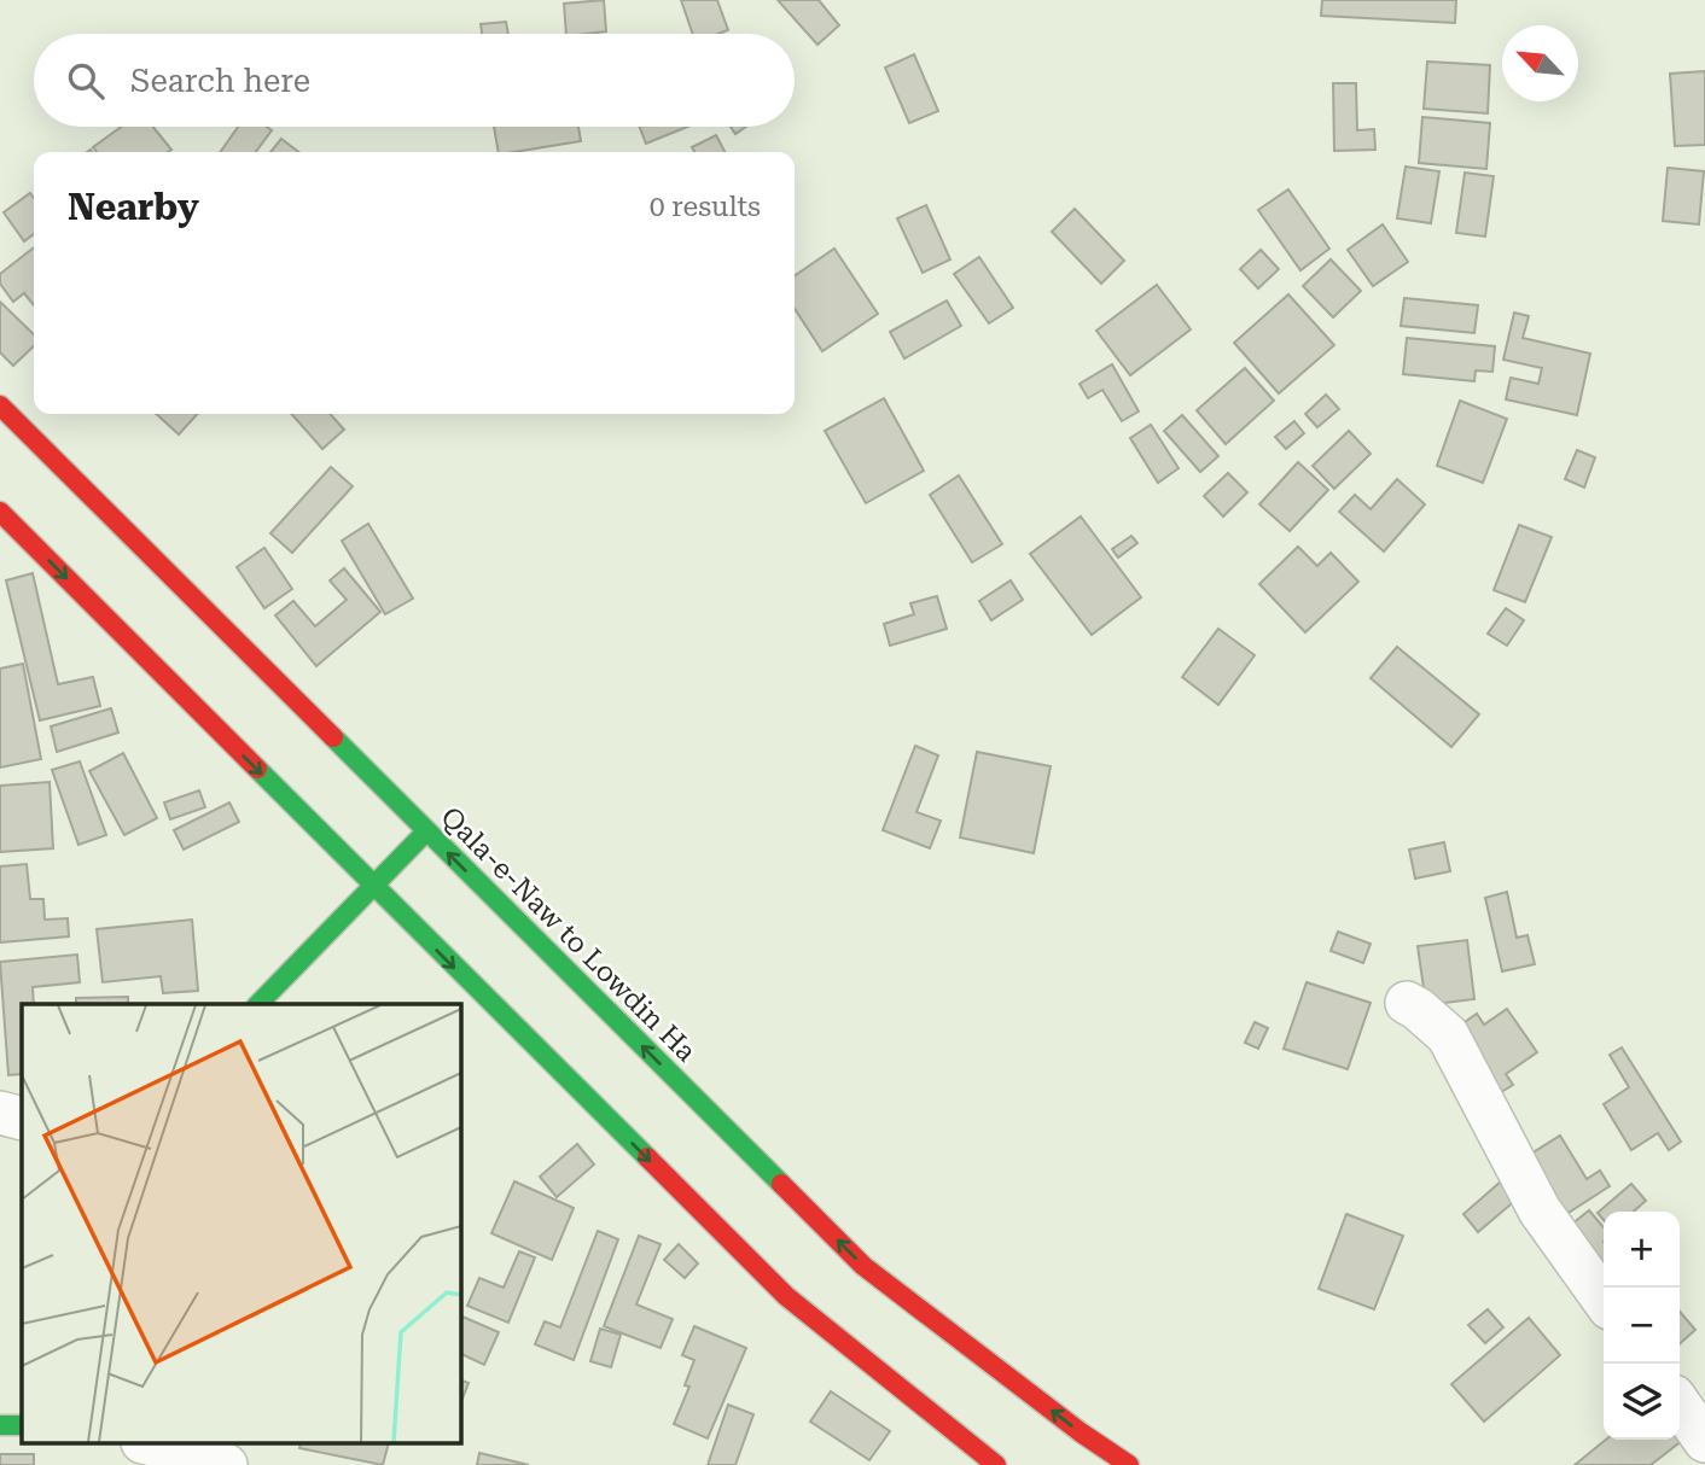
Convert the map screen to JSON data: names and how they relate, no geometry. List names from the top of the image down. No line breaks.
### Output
{"streets":{"main road":["Qala-e-Naw to Lowdin Ha"]},"north":"top left","page":{"search":"Search here","heading":["Nearby","0 results"],"map_buttons":["+","−"]}}
